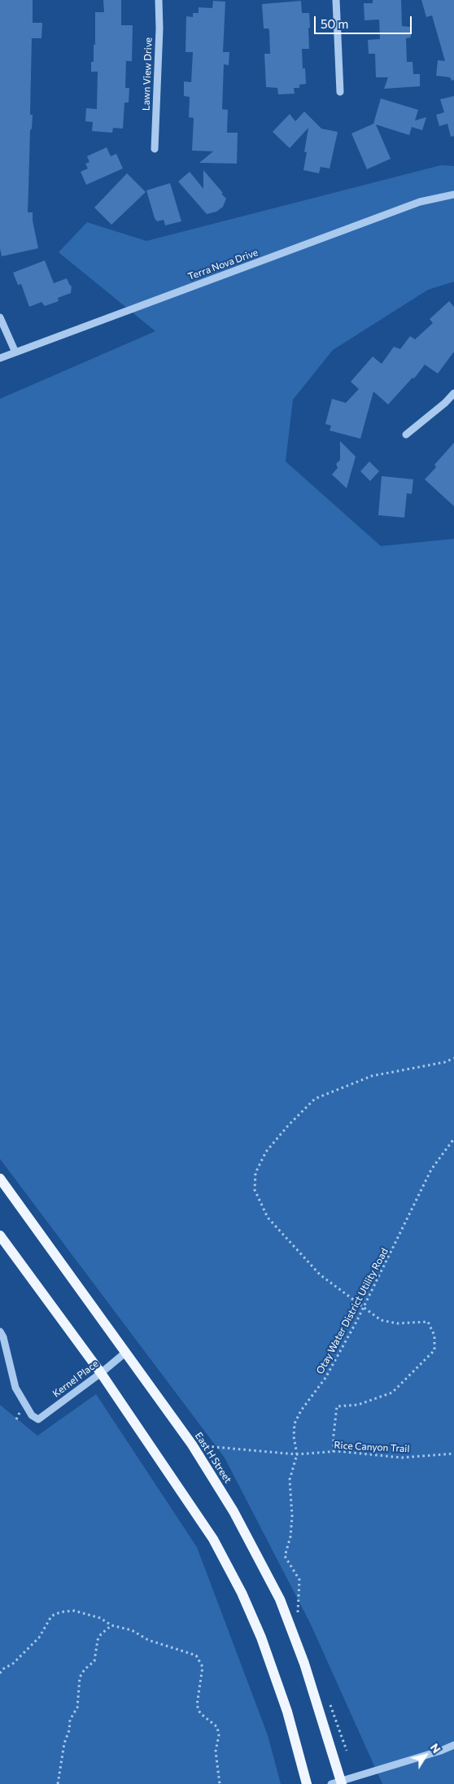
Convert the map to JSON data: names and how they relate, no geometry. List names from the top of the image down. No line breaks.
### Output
{"streets":{"main road":["East H Street"],"street":["Lawn View Drive","Terra Nova Drive","Kernel Place"],"path":["Otay Water District Utility Road","Rice Canyon Trail"]},"crossings":[["Otay Water District Utility Road","Rice Canyon Trail"],["Kernel Place","East H Street"],["Rice Canyon Trail","East H Street"]],"scale_bar":"50 m","north":"top right"}
